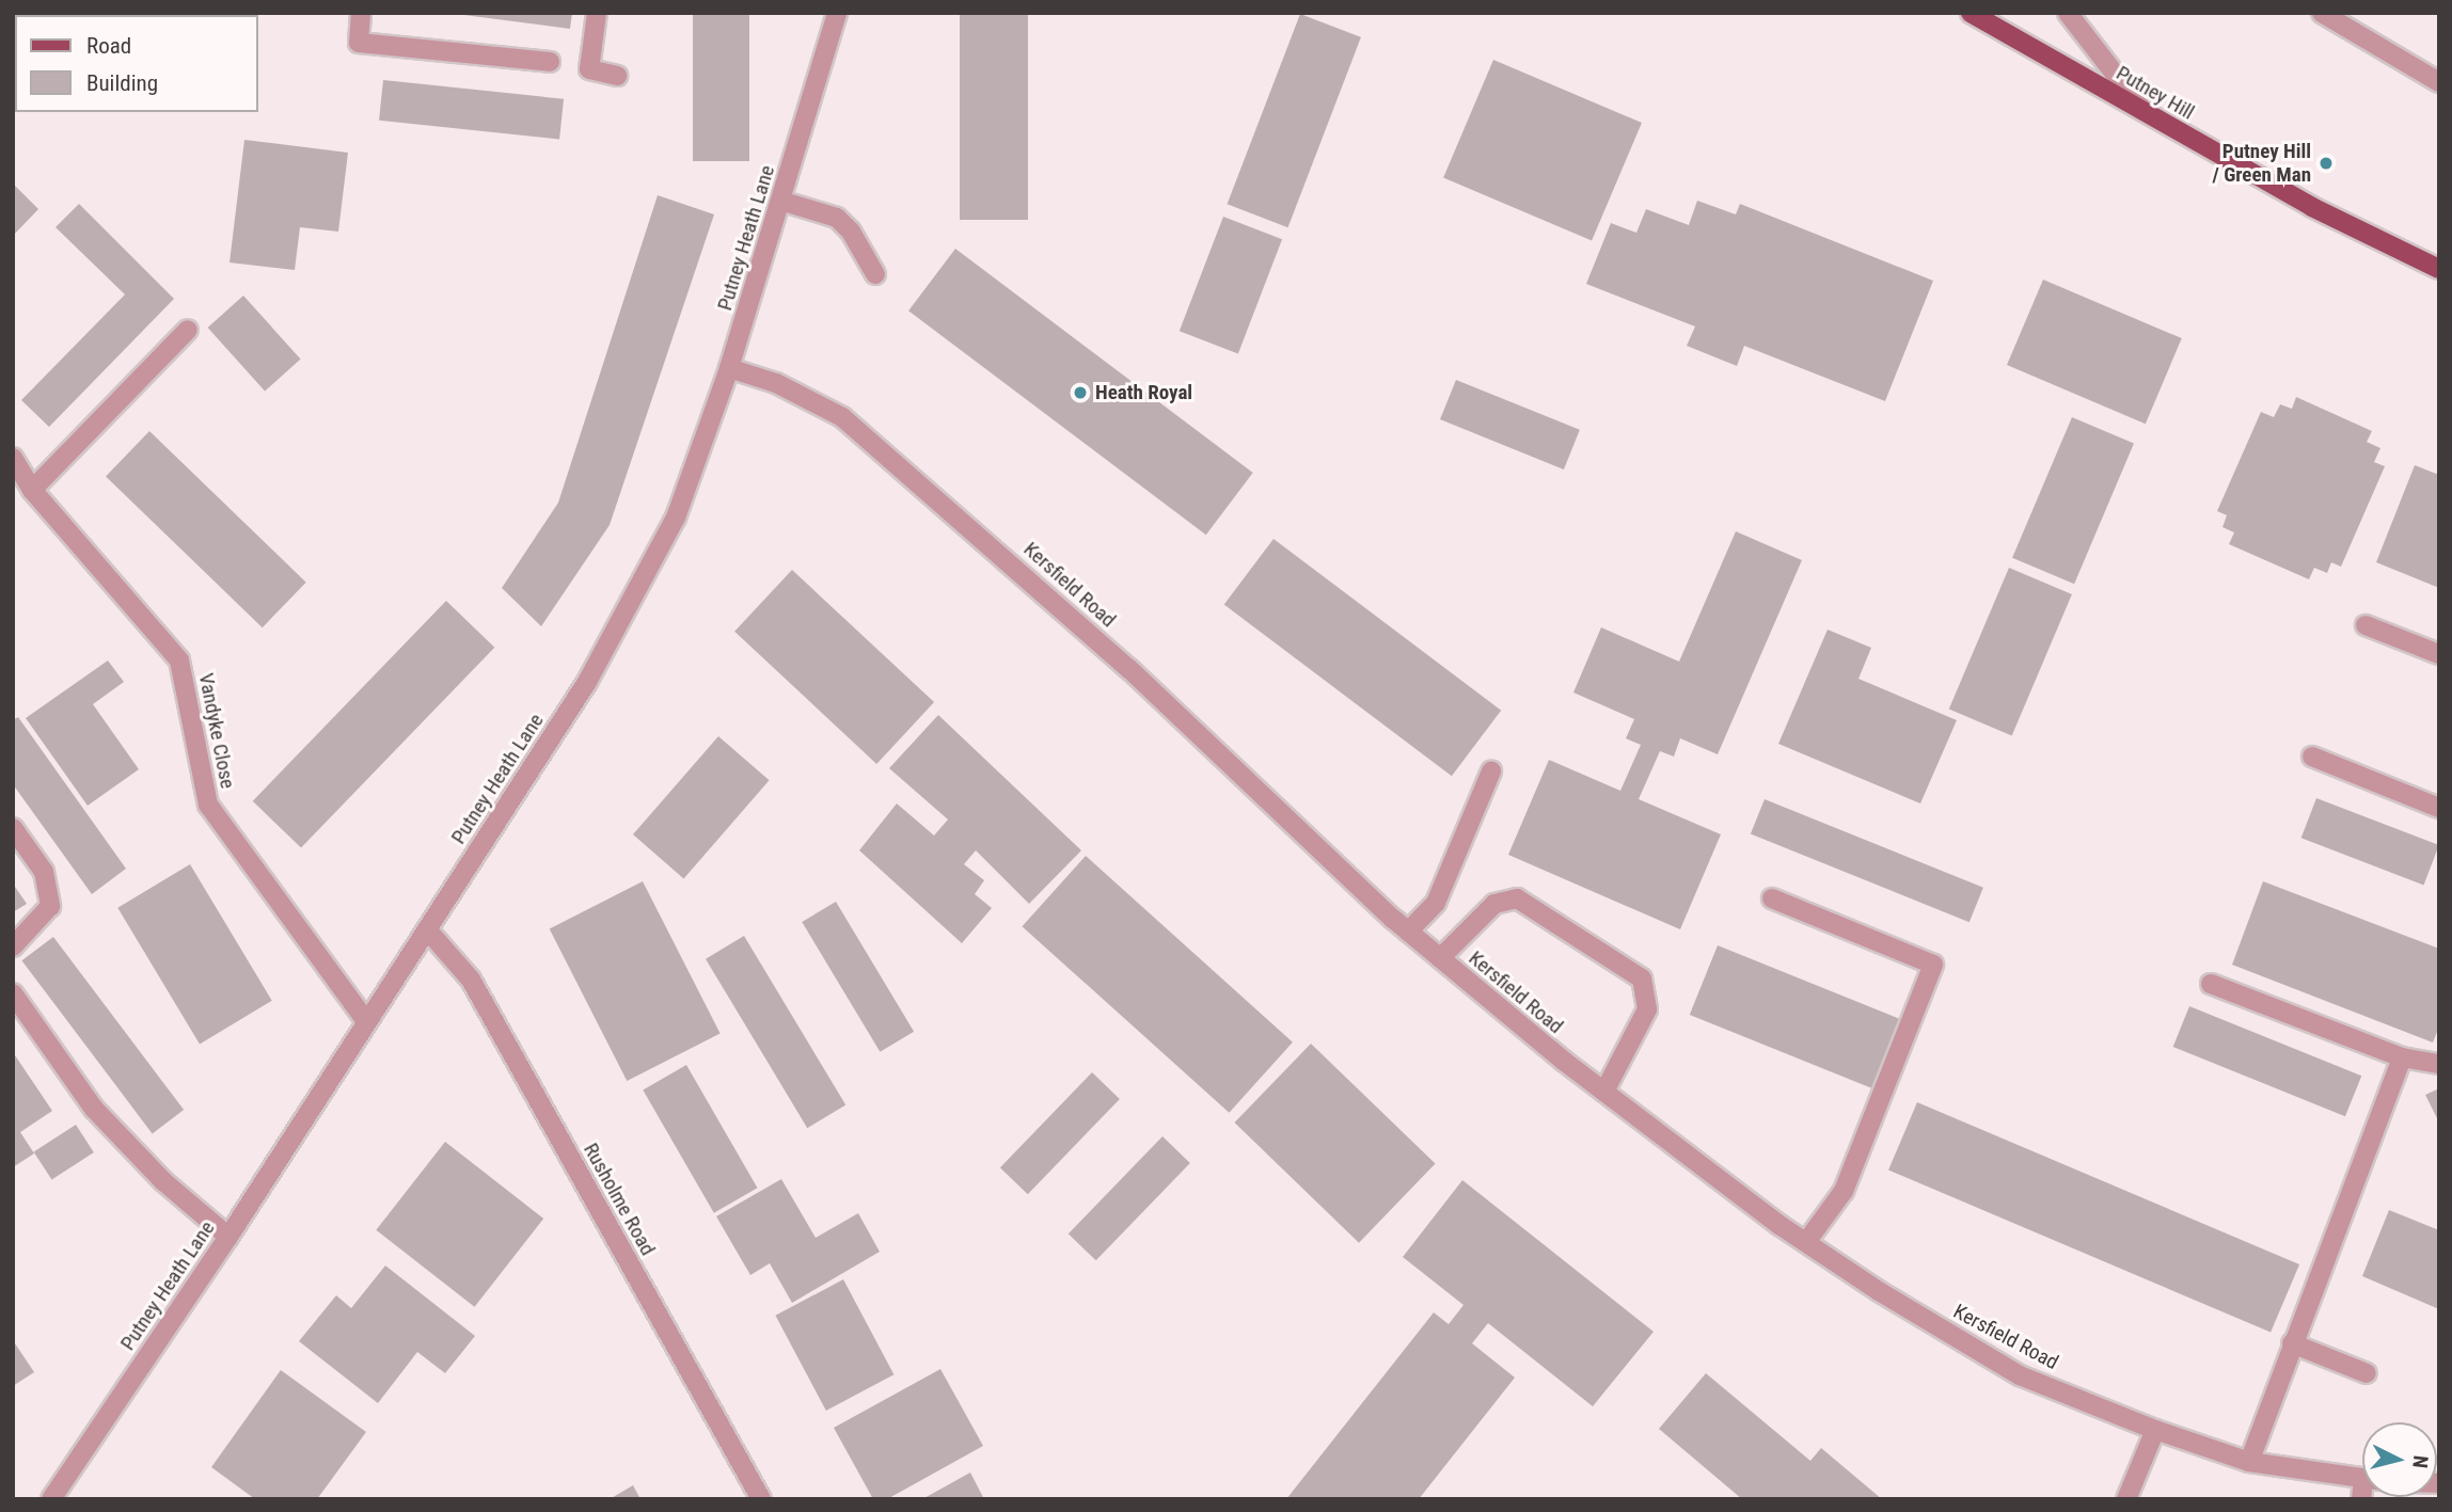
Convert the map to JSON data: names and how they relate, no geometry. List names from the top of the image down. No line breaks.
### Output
{"streets":{"main road":["Putney Hill"],"street":["Putney Heath Lane","Kersfield Road","Vandyke Close","Rusholme Road"]},"crossings":[["Putney Heath Lane","Kersfield Road"],["Putney Heath Lane","Vandyke Close"],["Putney Heath Lane","Rusholme Road"]],"places":["Putney Hill / Green Man","Heath Royal"],"legend":["Road","Building"],"north":"right"}
